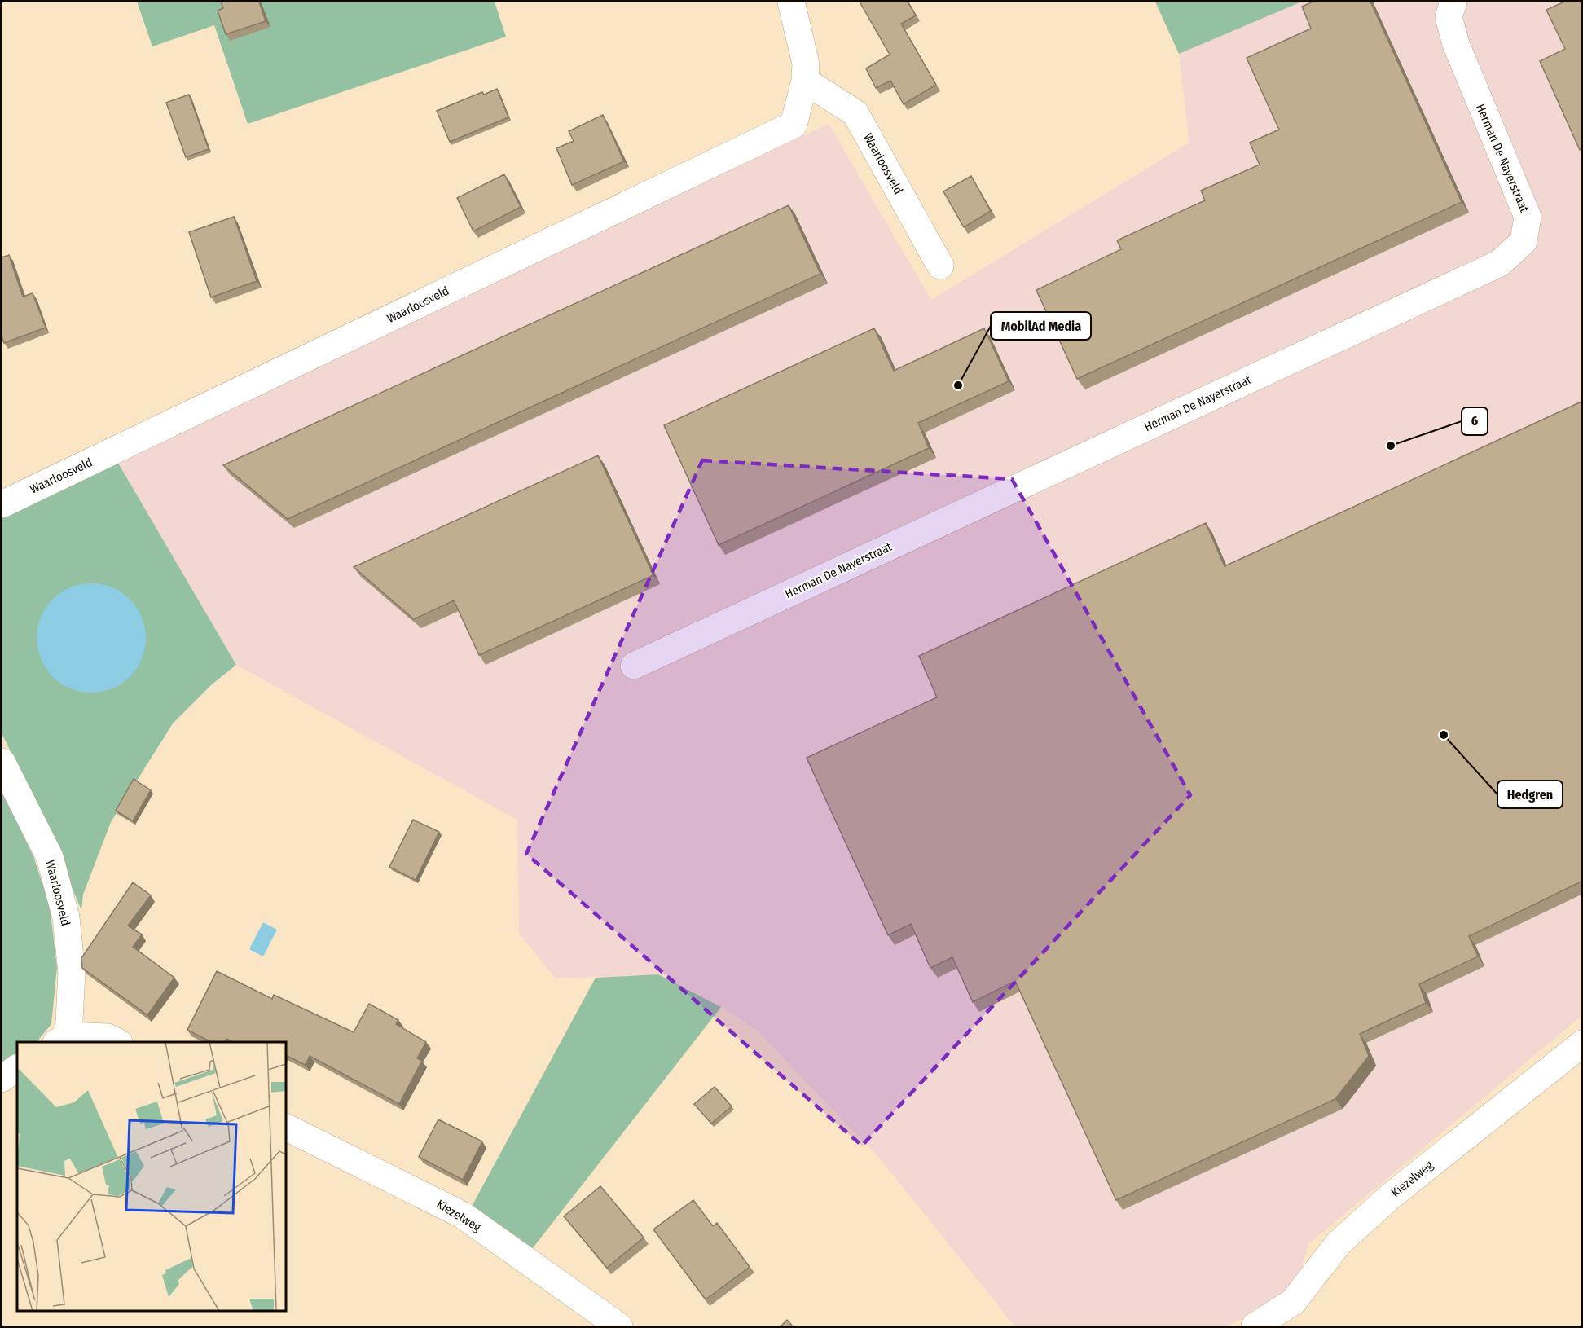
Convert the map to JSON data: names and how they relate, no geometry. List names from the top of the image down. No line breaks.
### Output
{"streets":{"street":["Herman De Nayerstraat","Waarloosveld","Kiezelweg"]},"places":["MobilAd Media","6","Hedgren"]}
